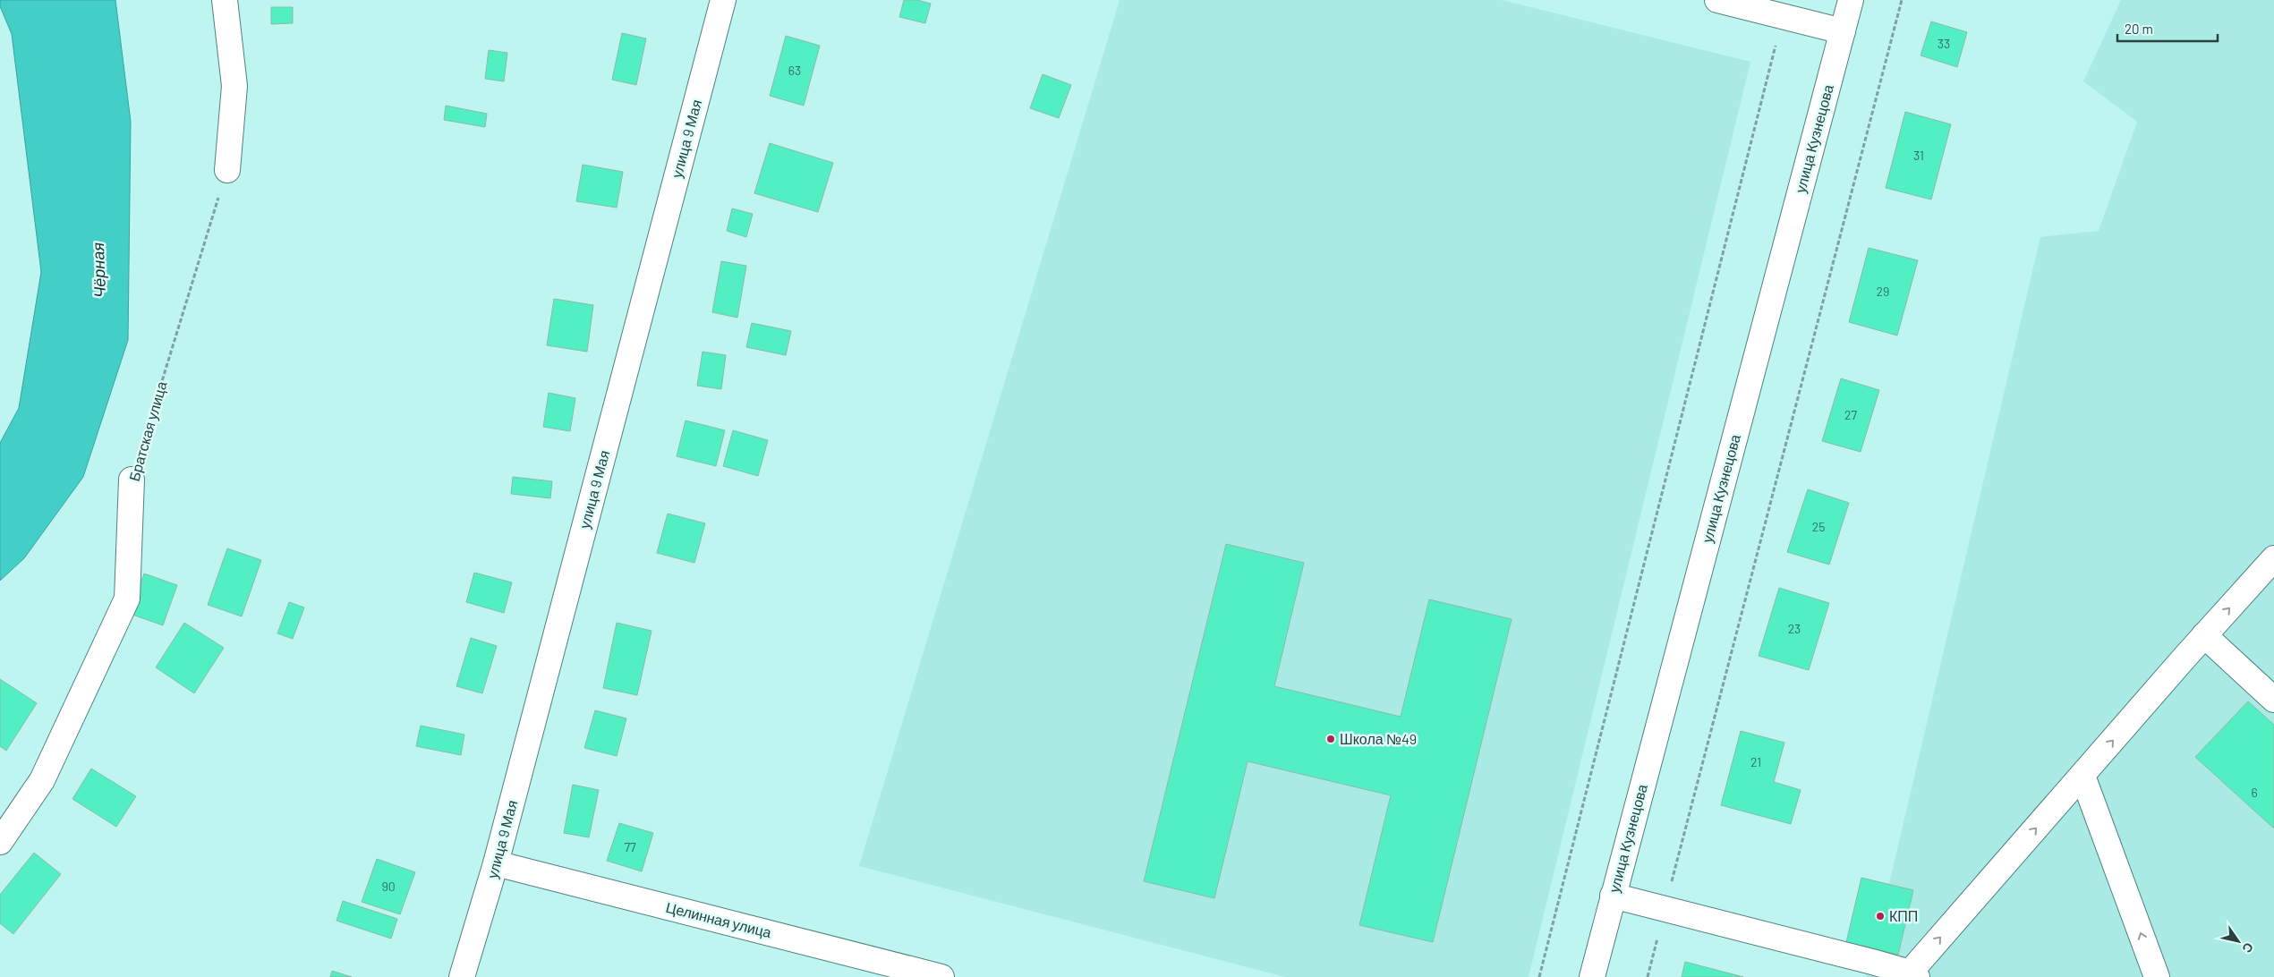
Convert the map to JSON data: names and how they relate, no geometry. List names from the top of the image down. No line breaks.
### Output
{"streets":{"street":["улица 9 Мая","улица Кузнецова","Братская улица","Целинная улица"]},"crossings":[["улица 9 Мая","Целинная улица"]],"water":["Чёрная"],"places":["Школа №49","КПП"],"house_numbers":["33","63","31","29","27","25","23","21","6","77","90"],"scale_bar":"20 m","north":"bottom right"}
